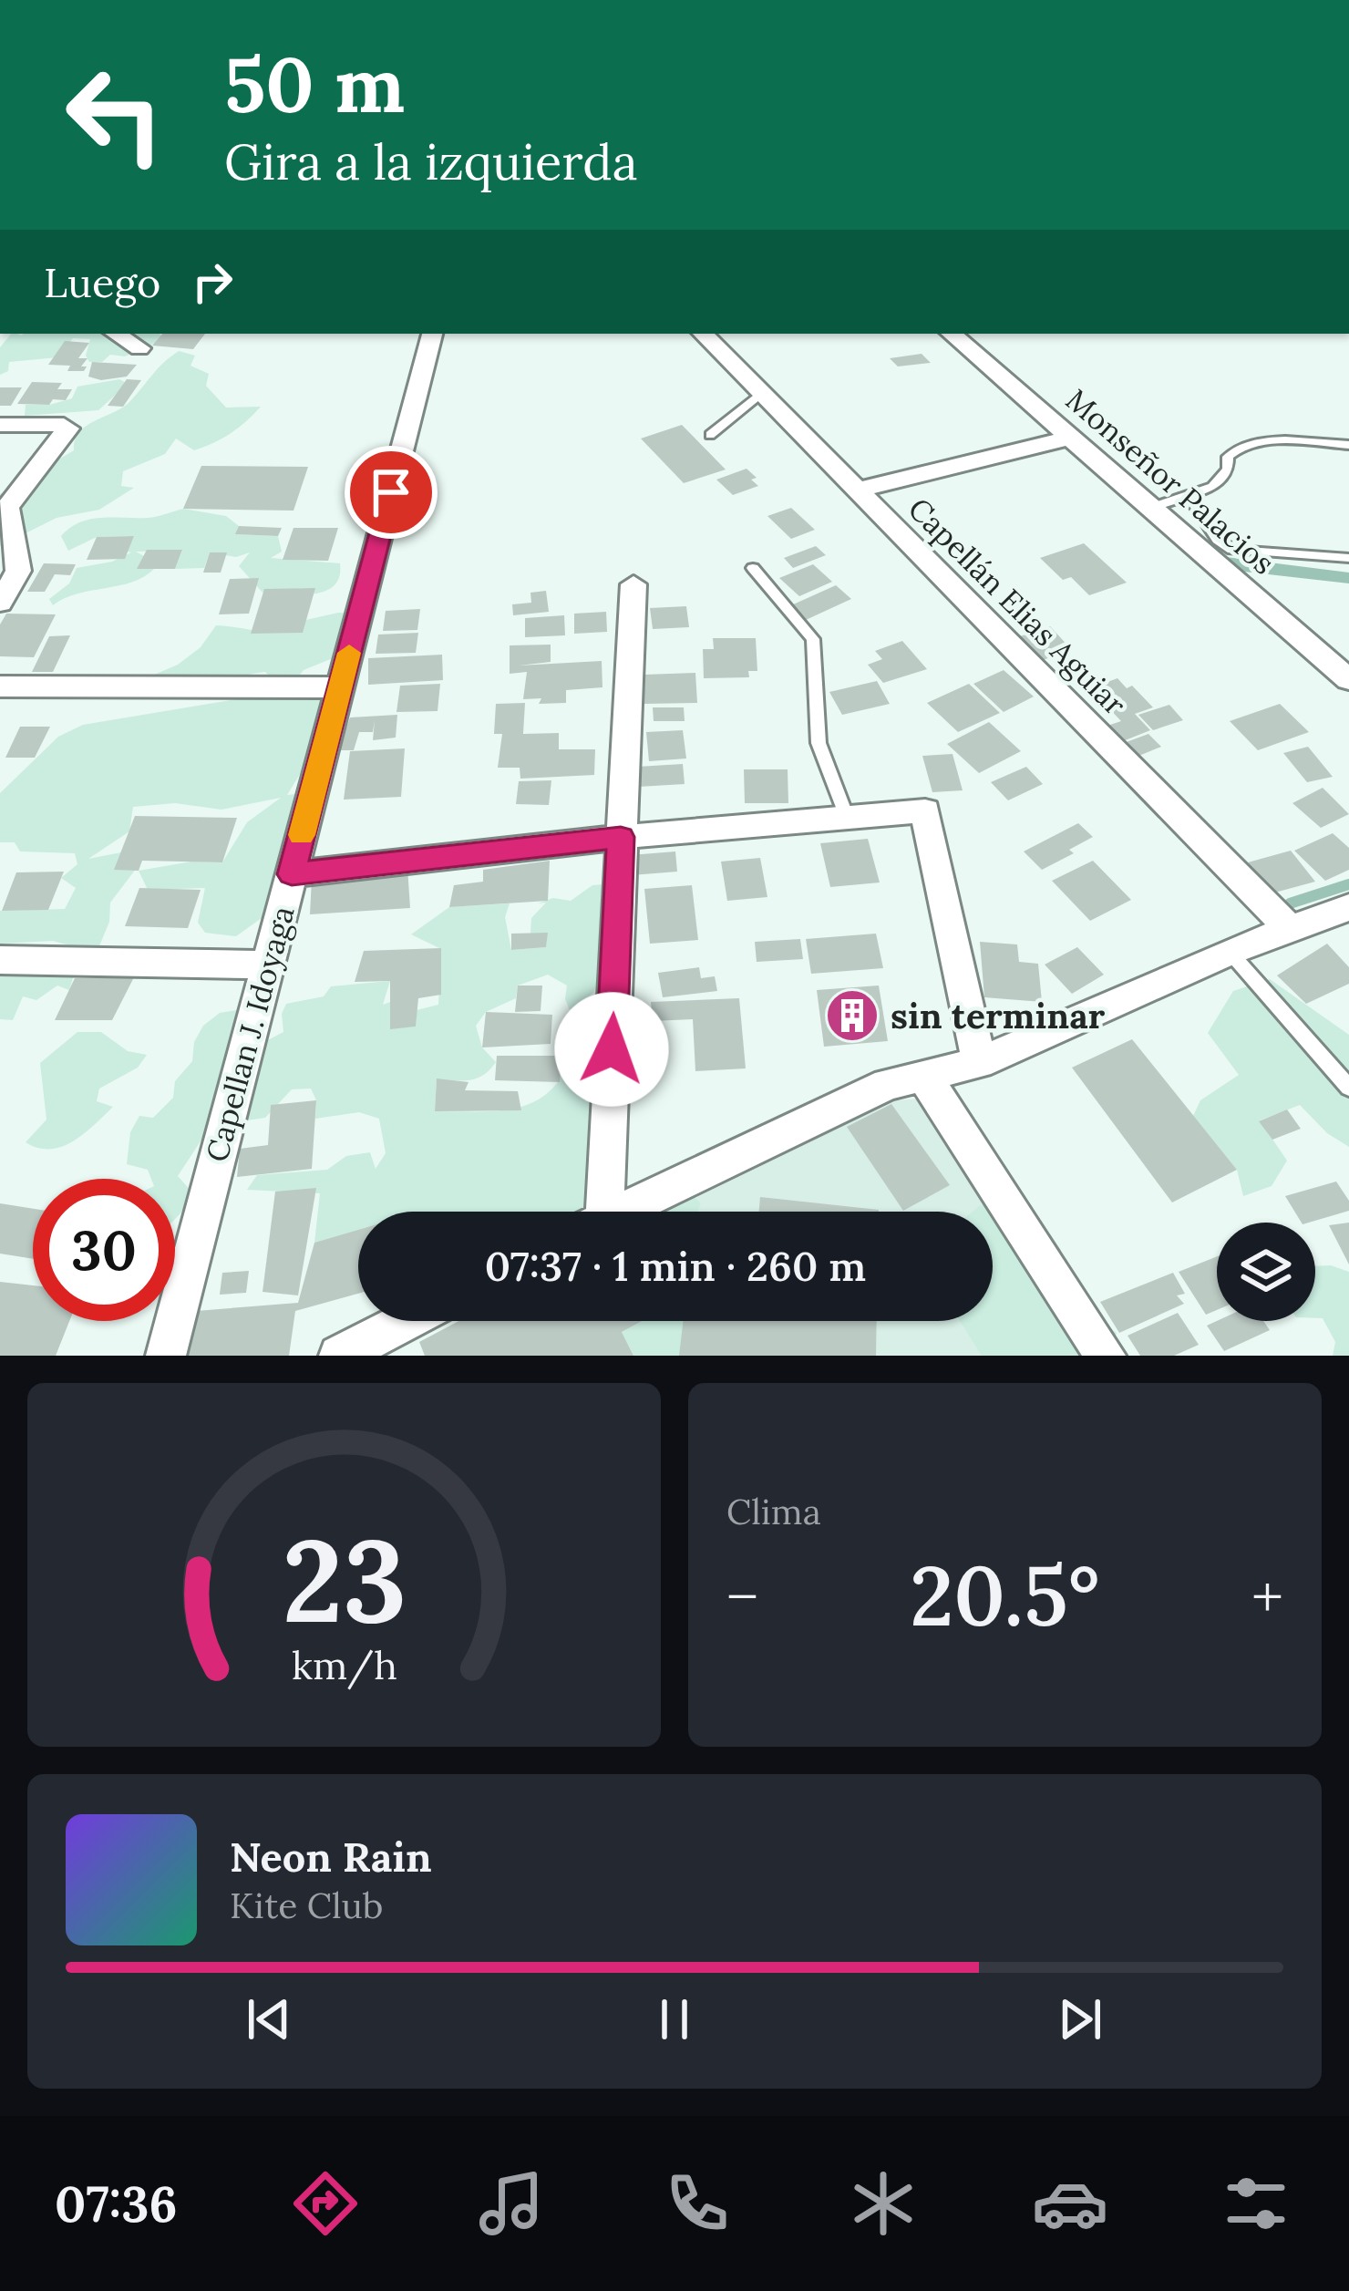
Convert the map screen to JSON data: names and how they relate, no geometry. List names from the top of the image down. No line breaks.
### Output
{"streets":{"street":["Monseñor Palacios","Capellán Elias Aguiar","Capellan J. Idoyaga"]},"places":{"building":["sin terminar"]},"page":{"turn":["50 m","Gira a la izquierda"],"then":"Luego","limit":"30","trip":"07:37 · 1 min · 260 m","tile":"Clima","heat":["−","20.5°","+"],"song":["Neon Rain","Kite Club"],"tabs":"07:36","gauge":["23","km/h"]}}
